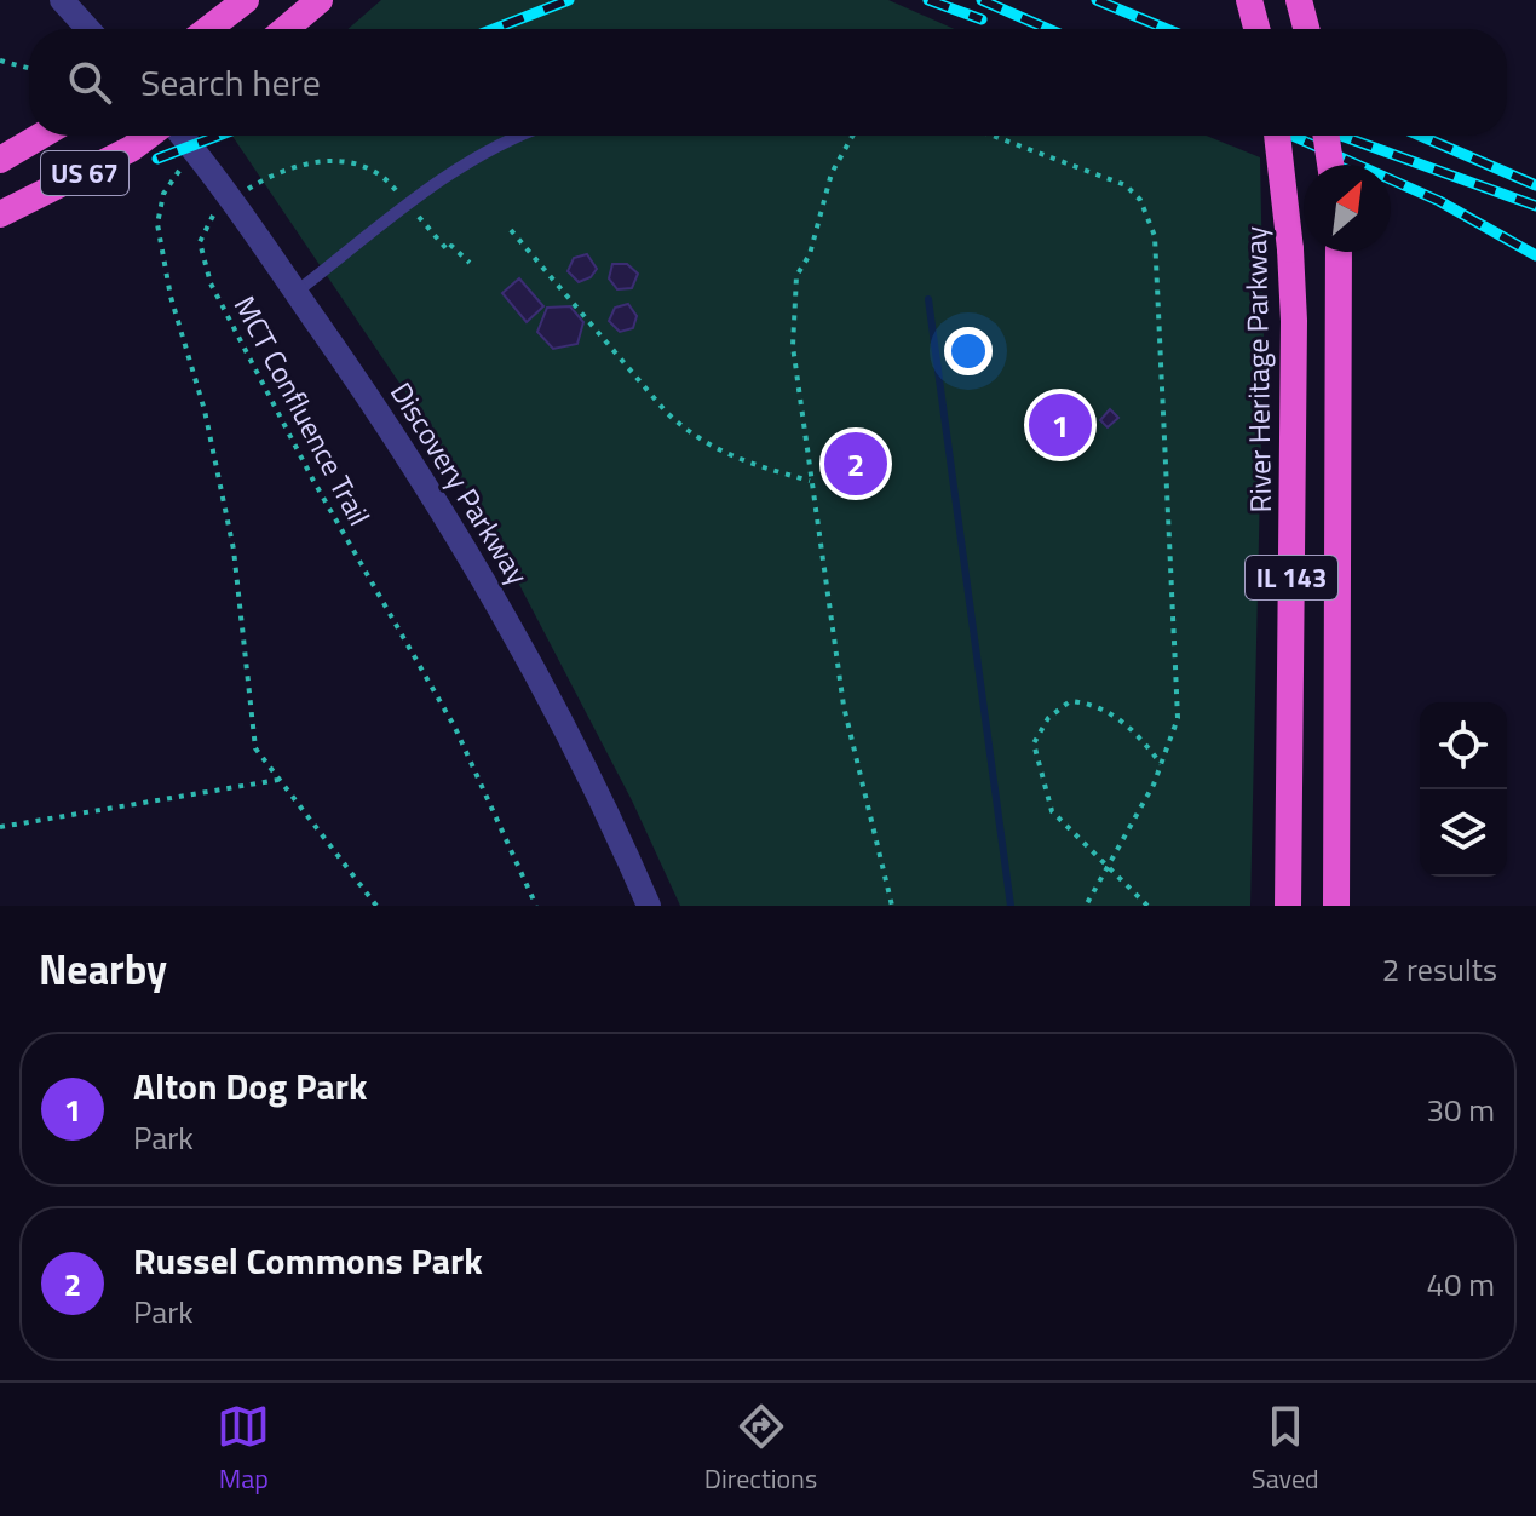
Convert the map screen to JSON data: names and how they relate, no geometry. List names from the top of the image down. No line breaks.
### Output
{"streets":{"highway":["US 67","River Heritage Parkway","IL 143"],"street":["Discovery Parkway"],"path":["MCT Confluence Trail"]},"crossings":[["MCT Confluence Trail","Discovery Parkway"]],"north":"top right","page":{"search":"Search here","pins":["1","2"],"heading":["Nearby","2 results"],"list":[{"mark":"1","name":"Alton Dog Park","note":"Park","value":"30 m"},{"mark":"2","name":"Russel Commons Park","note":"Park","value":"40 m"}],"nav":["Map","Directions","Saved"]}}
